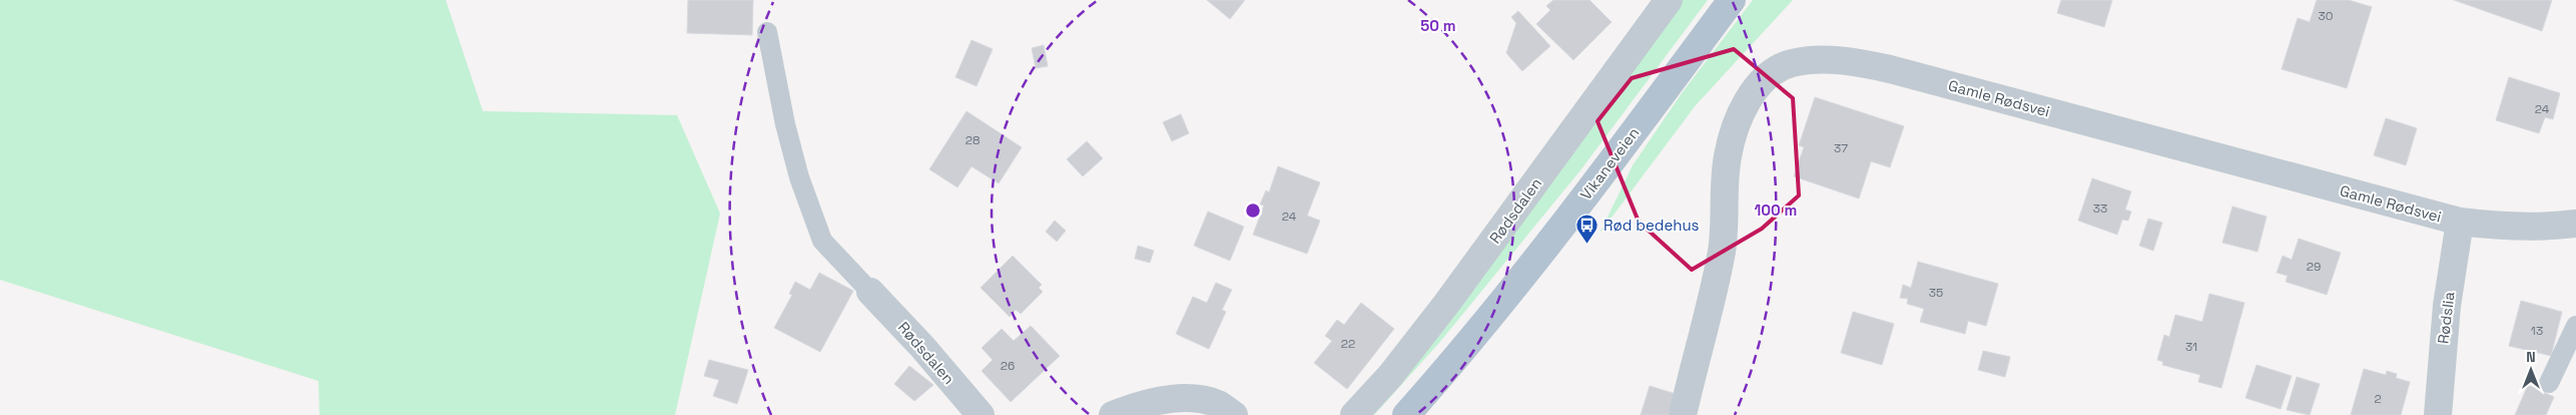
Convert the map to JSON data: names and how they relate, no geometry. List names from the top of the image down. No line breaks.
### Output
{"streets":{"main road":["Vikaneveien"],"street":["Gamle Rødsvei","Rødsdalen","Rødslia"]},"crossings":[["Gamle Rødsvei","Rødslia"]],"places":{"bus stop":["Rød bedehus"]},"house_numbers":["30","24","28","37","33","24","29","35","13","22","31","26","2"],"north":"top","rings":["50 m","100 m"]}
